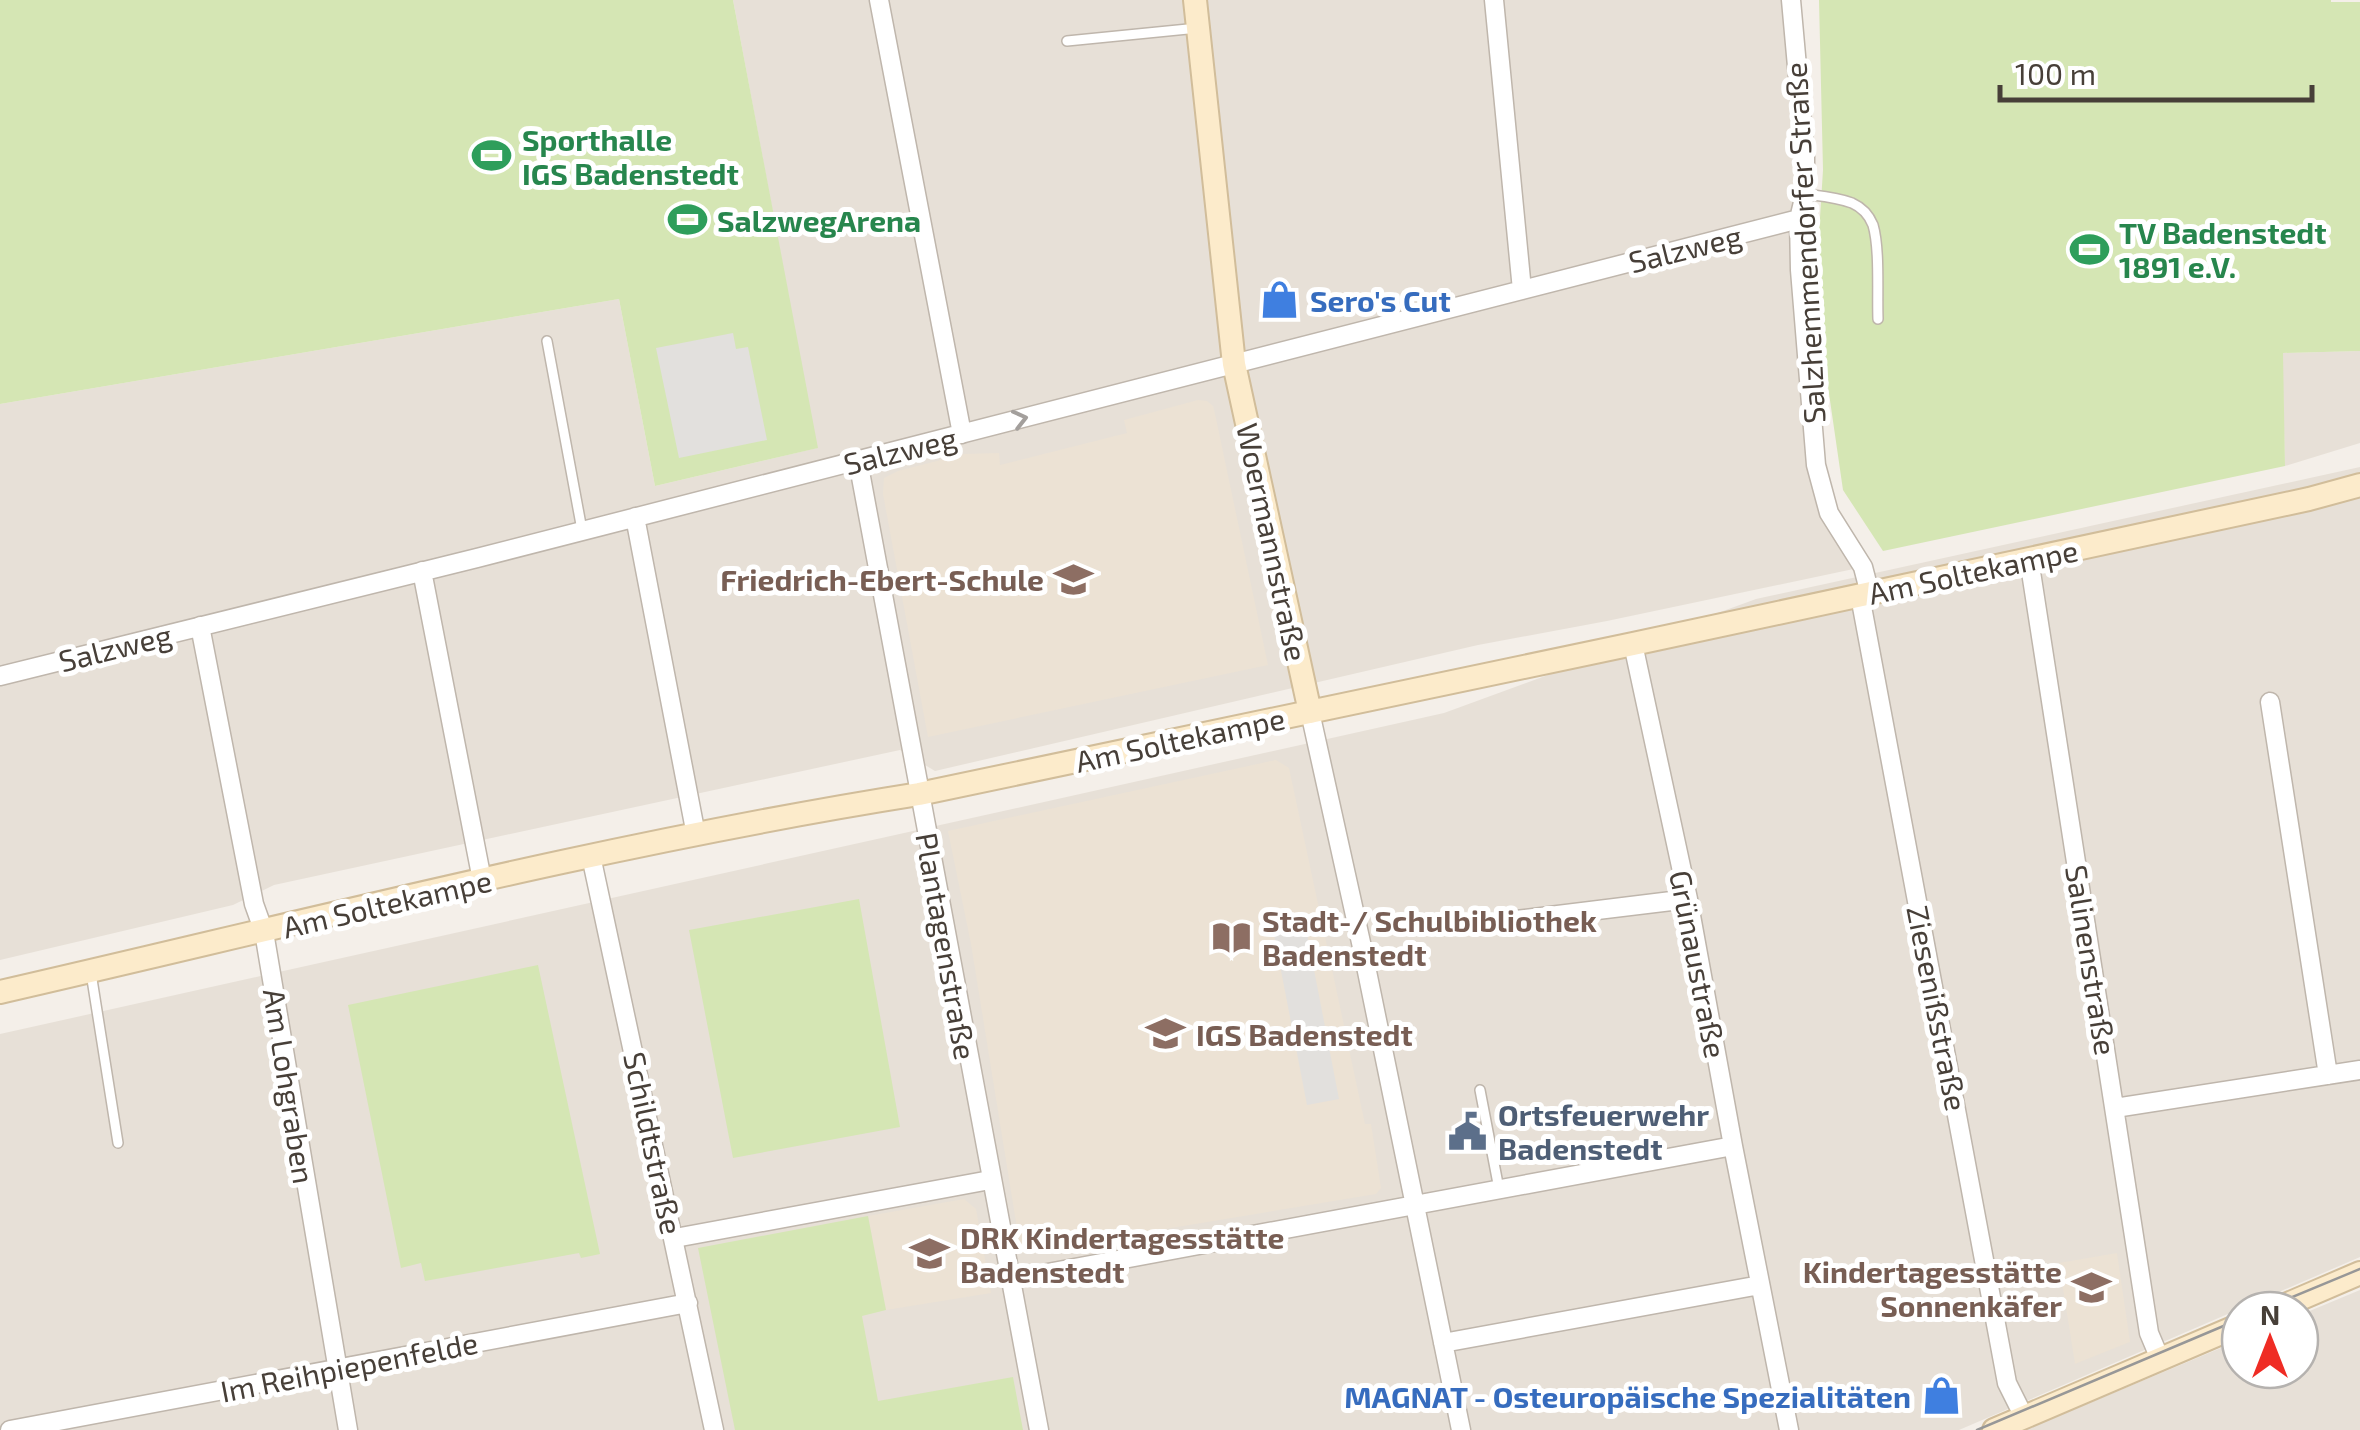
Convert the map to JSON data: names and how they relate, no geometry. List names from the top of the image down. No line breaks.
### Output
{"streets":{"street":["Salzhemmendorfer Straße","Salzweg","Woermannstraße","Am Soltekampe","Plantagenstraße","Salinenstraße","Grünaustraße","Ziesenißstraße","Am Lohgraben","Schildtstraße","Im Reihpiepenfelde"]},"crossings":[["Salzhemmendorfer Straße","Salzweg"],["Salzhemmendorfer Straße","Am Soltekampe"],["Salzhemmendorfer Straße","Ziesenißstraße"],["Salzweg","Woermannstraße"],["Salzweg","Plantagenstraße"],["Salzweg","Am Lohgraben"],["Woermannstraße","Am Soltekampe"],["Am Soltekampe","Plantagenstraße"],["Am Soltekampe","Salinenstraße"],["Am Soltekampe","Grünaustraße"],["Am Soltekampe","Ziesenißstraße"],["Am Soltekampe","Am Lohgraben"],["Am Soltekampe","Schildtstraße"],["Am Lohgraben","Im Reihpiepenfelde"],["Schildtstraße","Im Reihpiepenfelde"]],"places":{"sports":["Sporthalle IGS Badenstedt","SalzwegArena","TV Badenstedt 1891 e.V."],"shop":["Sero's Cut","MAGNAT - Osteuropäische Spezialitäten"],"school or university":["Friedrich-Ebert-Schule","IGS Badenstedt","DRK Kindertagesstätte Badenstedt","Kindertagesstätte Sonnenkäfer"],"library":["Stadt-/ Schulbibliothek Badenstedt"],"public building":["Ortsfeuerwehr Badenstedt"]},"scale_bar":"100 m","north":"top"}
